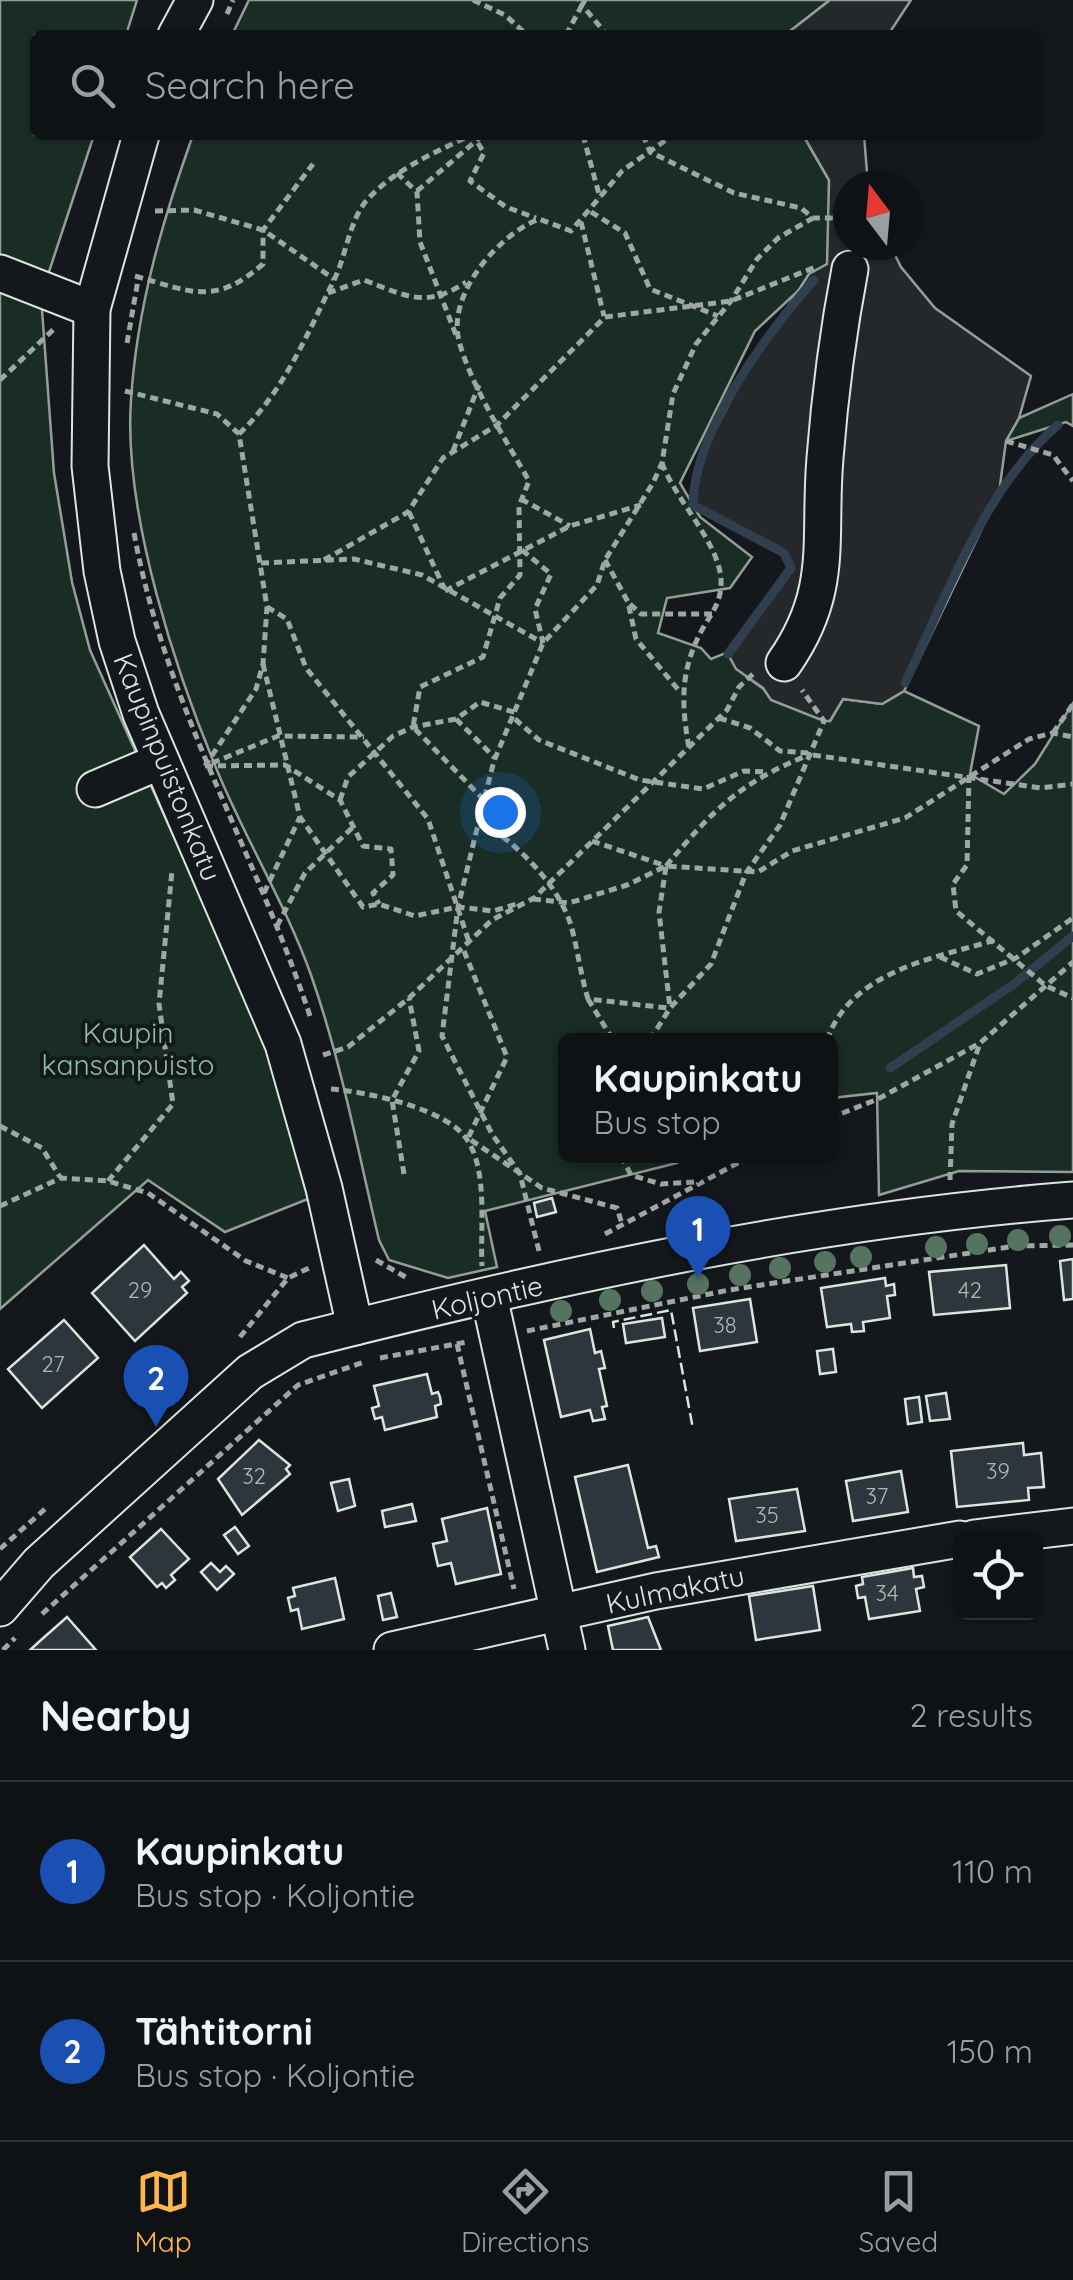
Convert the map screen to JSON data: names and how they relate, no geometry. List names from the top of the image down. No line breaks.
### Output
{"streets":{"street":["Kaupinpuistonkatu","Koljontie","Kulmakatu"]},"crossings":[["Kaupinpuistonkatu","Koljontie"]],"parks":["Kaupin kansanpuisto"],"house_numbers":["29","42","38","27","39","32","37","35","34"],"north":"top","page":{"search":"Search here","popup":["Kaupinkatu","Bus stop"],"pins":["1","2"],"heading":["Nearby","2 results"],"list":[{"mark":"1","name":"Kaupinkatu","note":"Bus stop · Koljontie","value":"110 m"},{"mark":"2","name":"Tähtitorni","note":"Bus stop · Koljontie","value":"150 m"}],"nav":["Map","Directions","Saved"]}}
